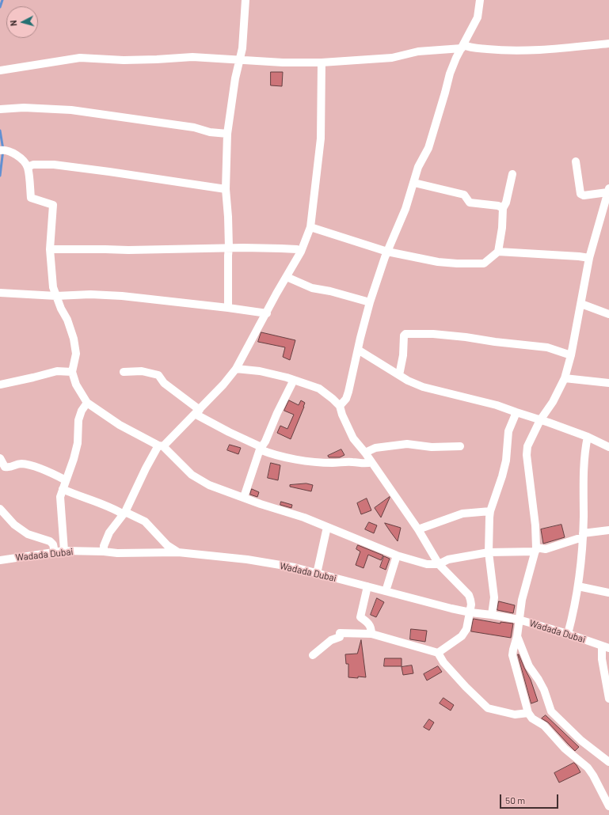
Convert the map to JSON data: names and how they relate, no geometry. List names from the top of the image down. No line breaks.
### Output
{"streets":{"street":["Wadada Dubai"]},"scale_bar":"50 m","north":"left"}
